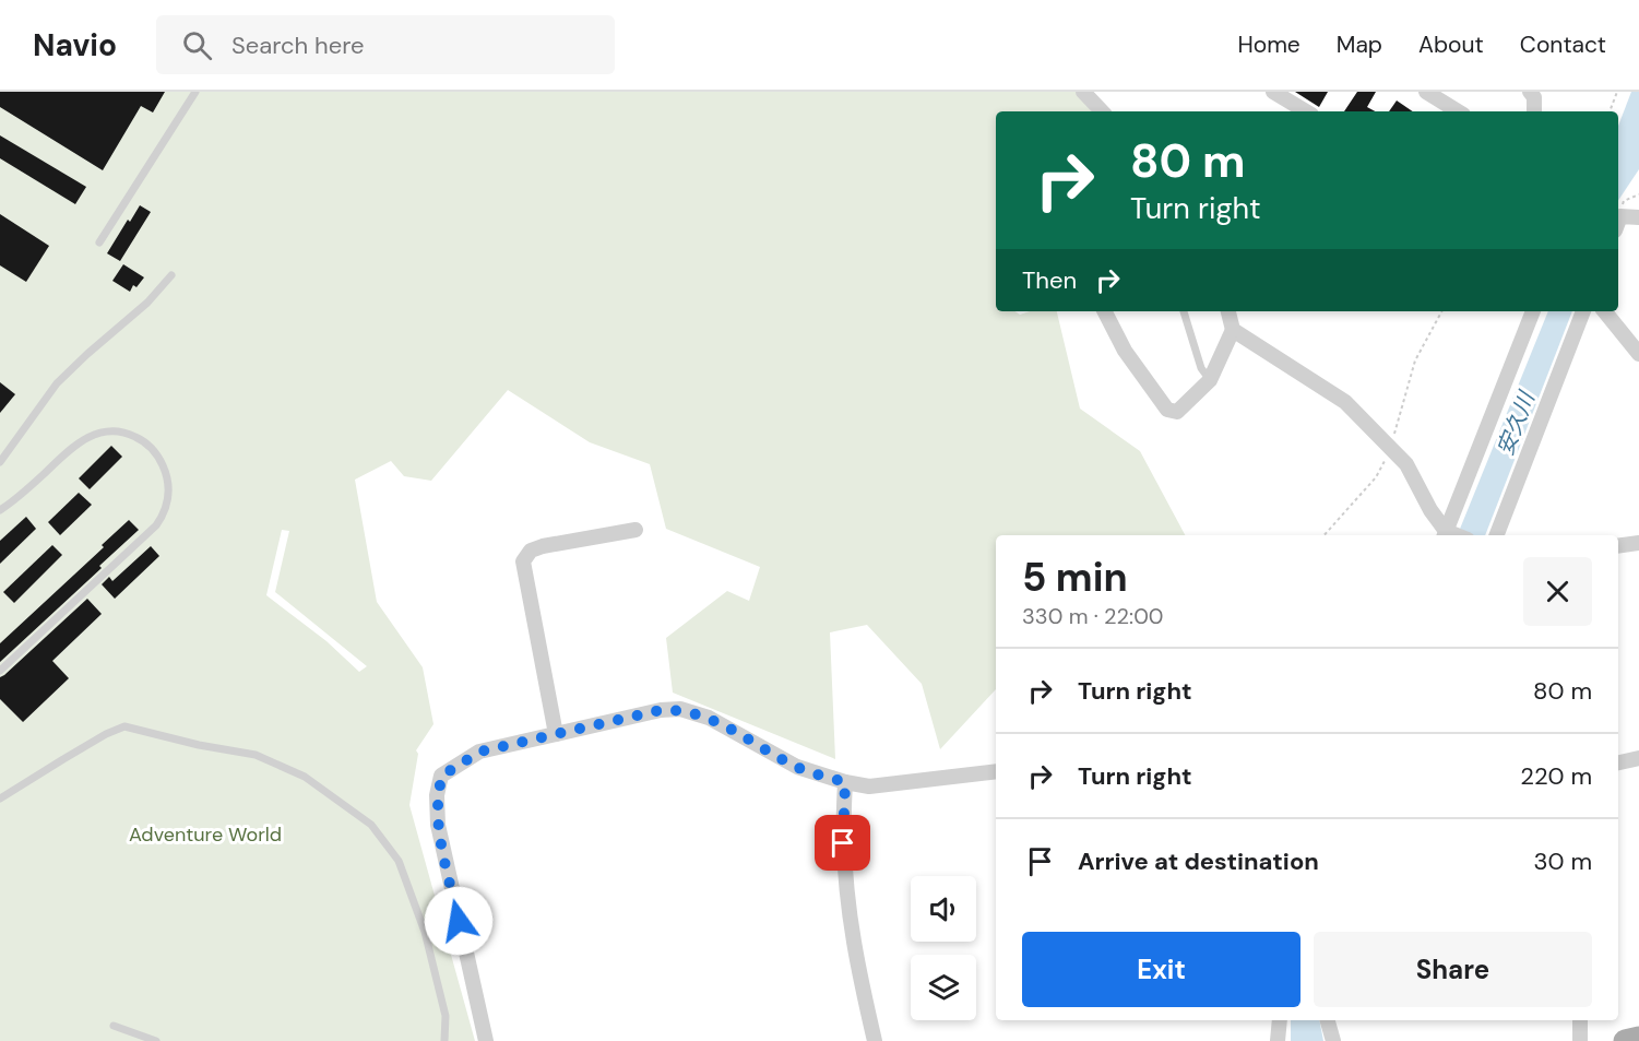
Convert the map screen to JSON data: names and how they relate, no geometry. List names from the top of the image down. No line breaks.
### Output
{"water":["安久川"],"parks":["Adventure World"],"page":{"header":"Navio","search":"Search here","nav":["Home","Map","About","Contact"],"turn":["80 m","Turn right"],"then":"Then","heading":["5 min","330 m · 22:00"],"list":[{"name":"Turn right","value":"80 m"},{"name":"Turn right","value":"220 m"},{"name":"Arrive at destination","value":"30 m"}],"buttons":["Exit","Share"]}}
